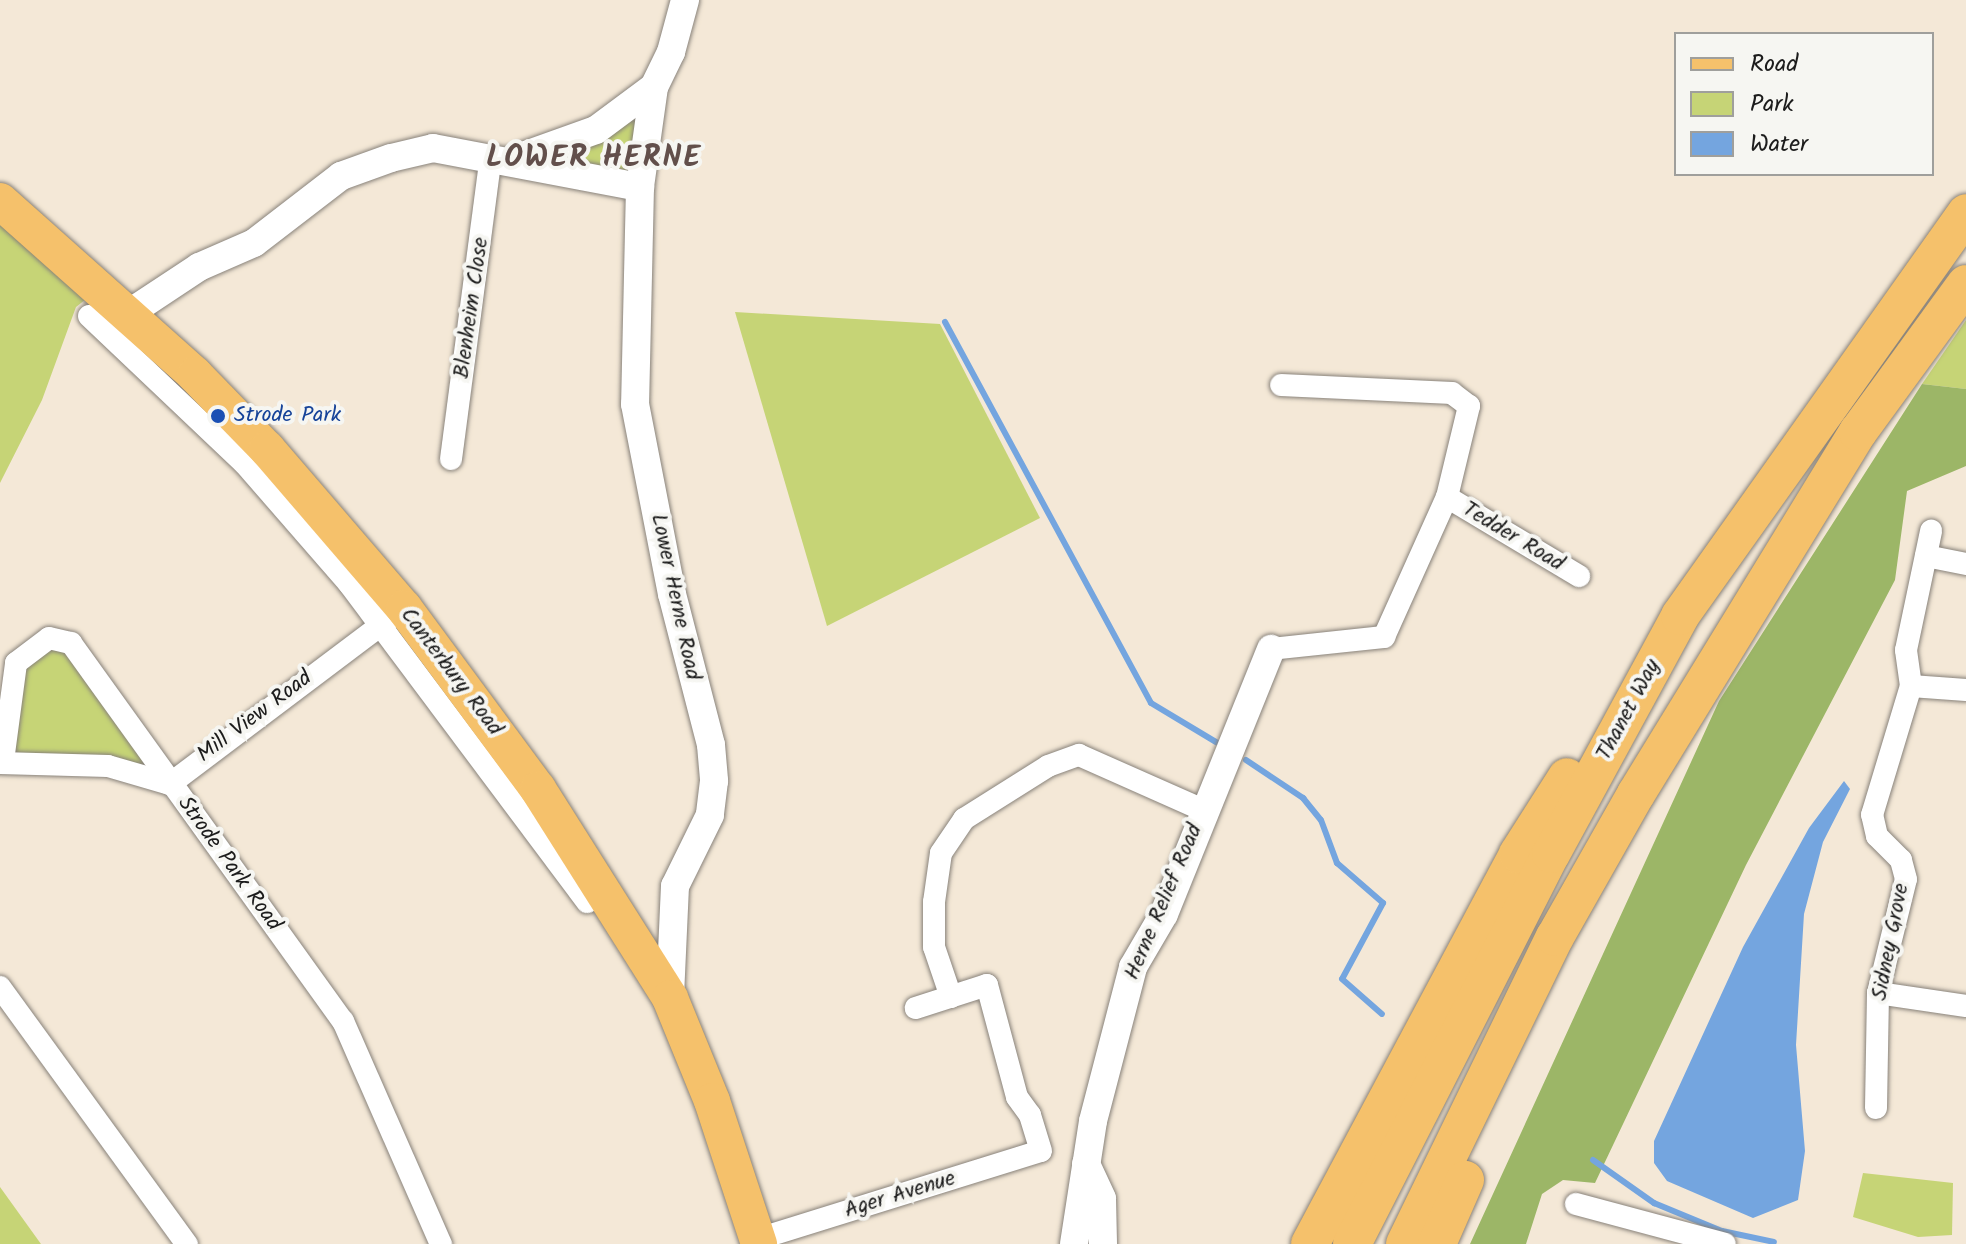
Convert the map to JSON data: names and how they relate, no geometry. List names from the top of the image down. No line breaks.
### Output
{"streets":{"highway":["Thanet Way"],"main road":["Canterbury Road"],"street":["Blenheim Close","Tedder Road","Lower Herne Road","Mill View Road","Strode Park Road","Herne Relief Road","Sidney Grove","Ager Avenue"]},"crossings":[["Lower Herne Road","Canterbury Road"],["Canterbury Road","Mill View Road"],["Canterbury Road","Ager Avenue"],["Mill View Road","Strode Park Road"]],"districts":["LOWER HERNE"],"places":["Strode Park"],"legend":["Road","Park","Water"]}
